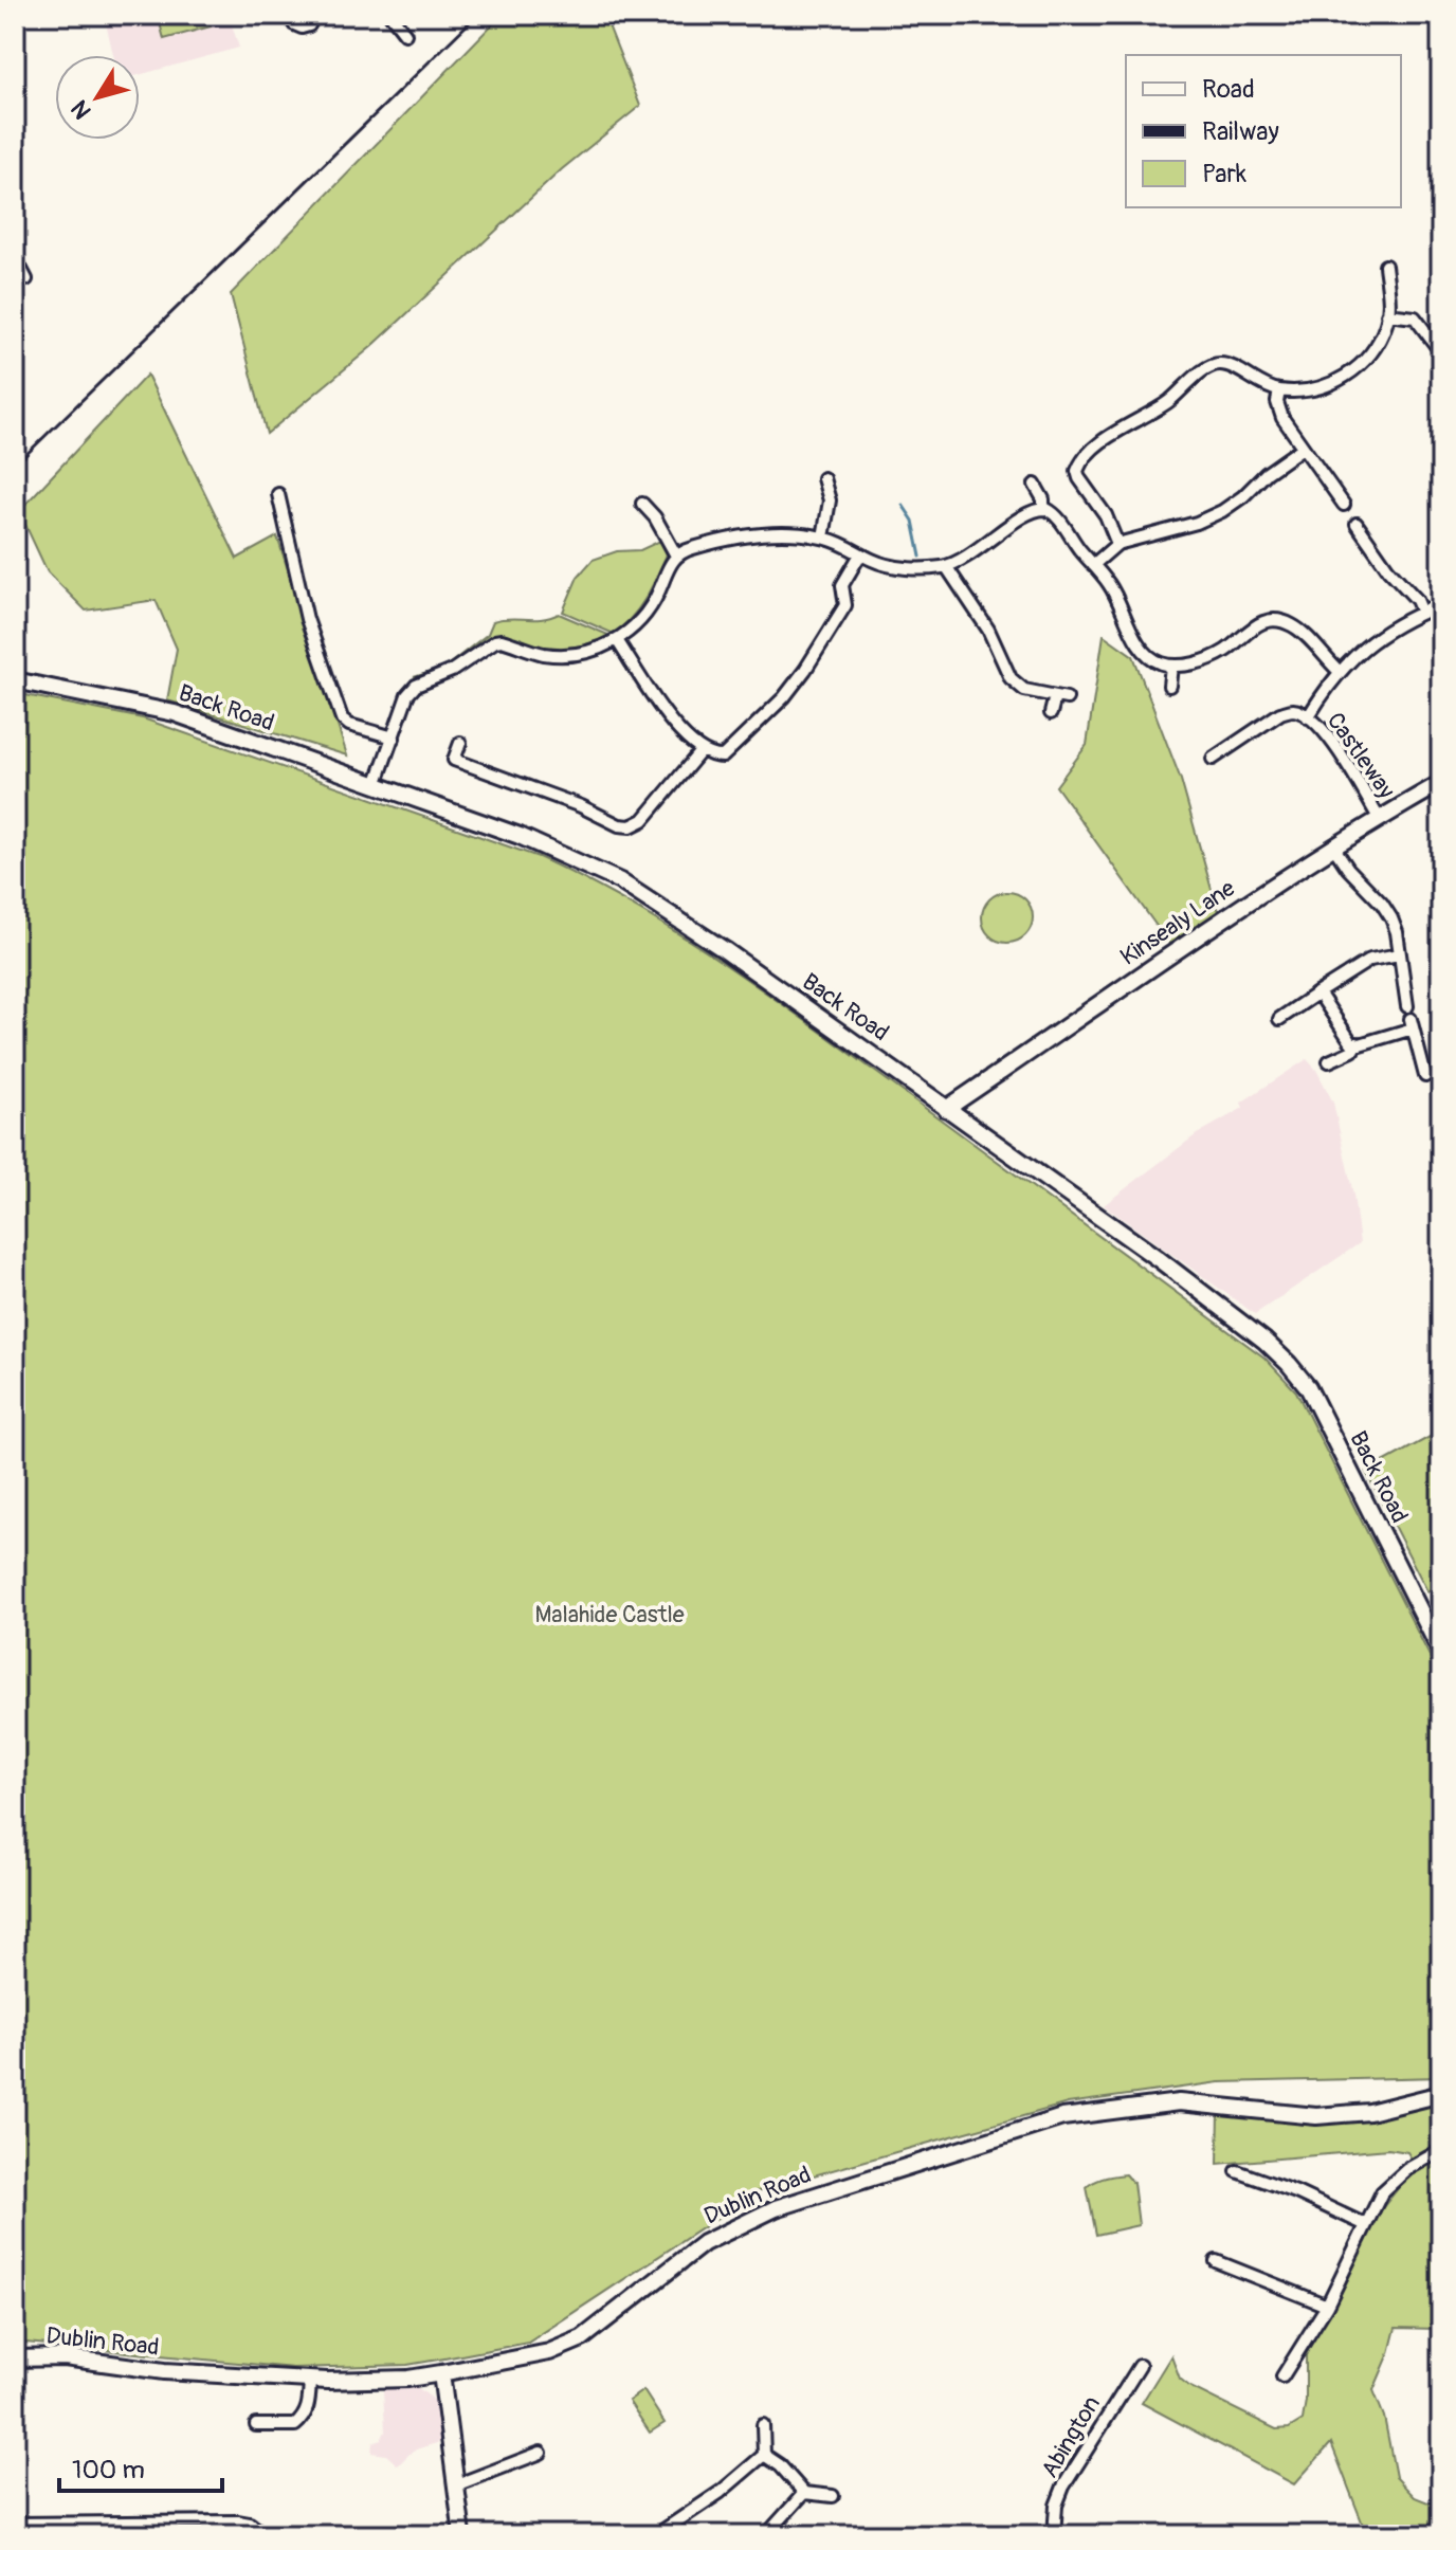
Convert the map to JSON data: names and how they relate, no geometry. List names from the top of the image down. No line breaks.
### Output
{"streets":{"street":["Back Road","Castleway","Kinsealy Lane","Dublin Road","Abington"]},"crossings":[["Back Road","Kinsealy Lane"],["Castleway","Kinsealy Lane"]],"parks":["Malahide Castle"],"legend":["Road","Railway","Park"],"scale_bar":"100 m","north":"bottom left"}
